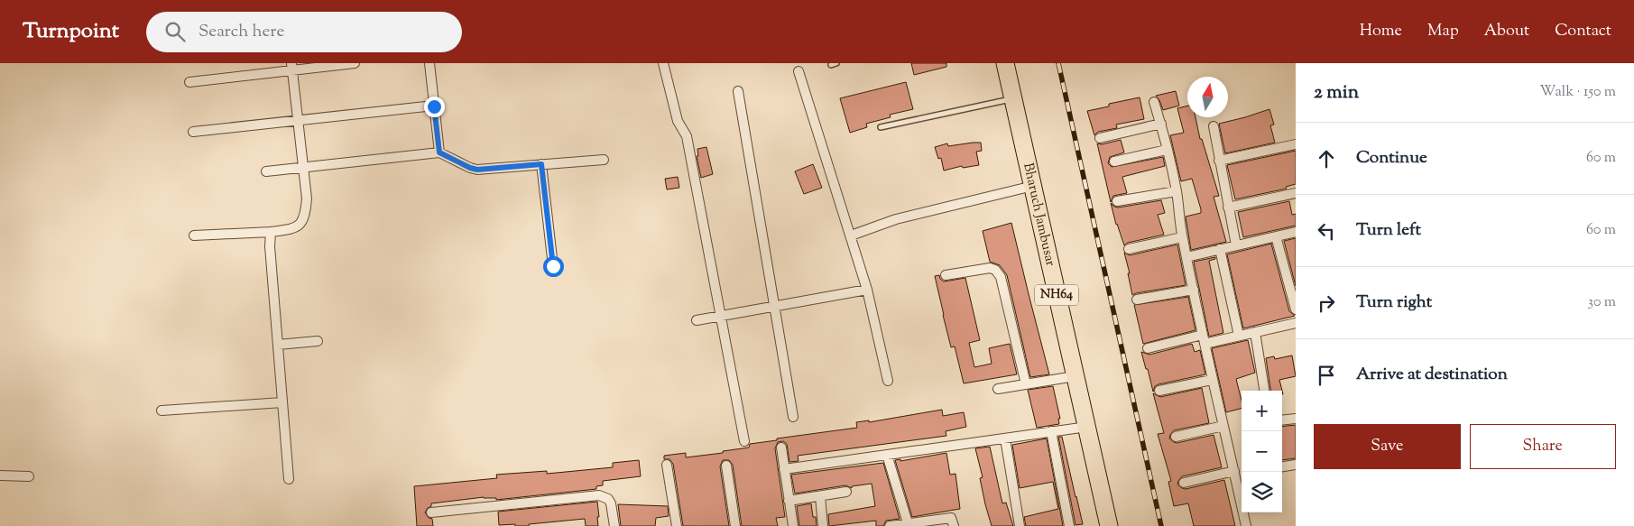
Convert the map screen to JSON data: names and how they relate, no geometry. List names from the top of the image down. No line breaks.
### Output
{"streets":{"highway":["Bharuch Jambusar","NH64"]},"north":"top","page":{"header":"Turnpoint","search":"Search here","nav":["Home","Map","About","Contact"],"heading":["2 min","Walk · 150 m"],"list":[["Continue","60 m"],["Turn left","60 m"],["Turn right","30 m"],"Arrive at destination"],"map_buttons":["+","−"],"buttons":["Save","Share"]}}
